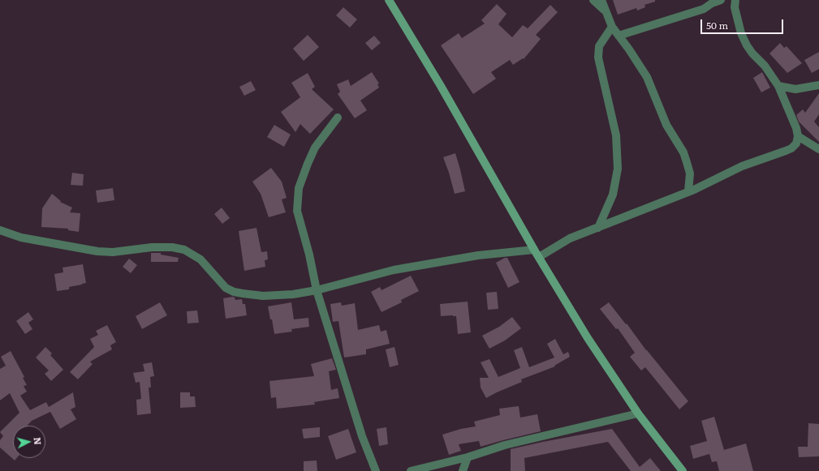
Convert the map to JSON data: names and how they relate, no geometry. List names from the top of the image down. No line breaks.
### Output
{"scale_bar":"50 m","north":"right"}
